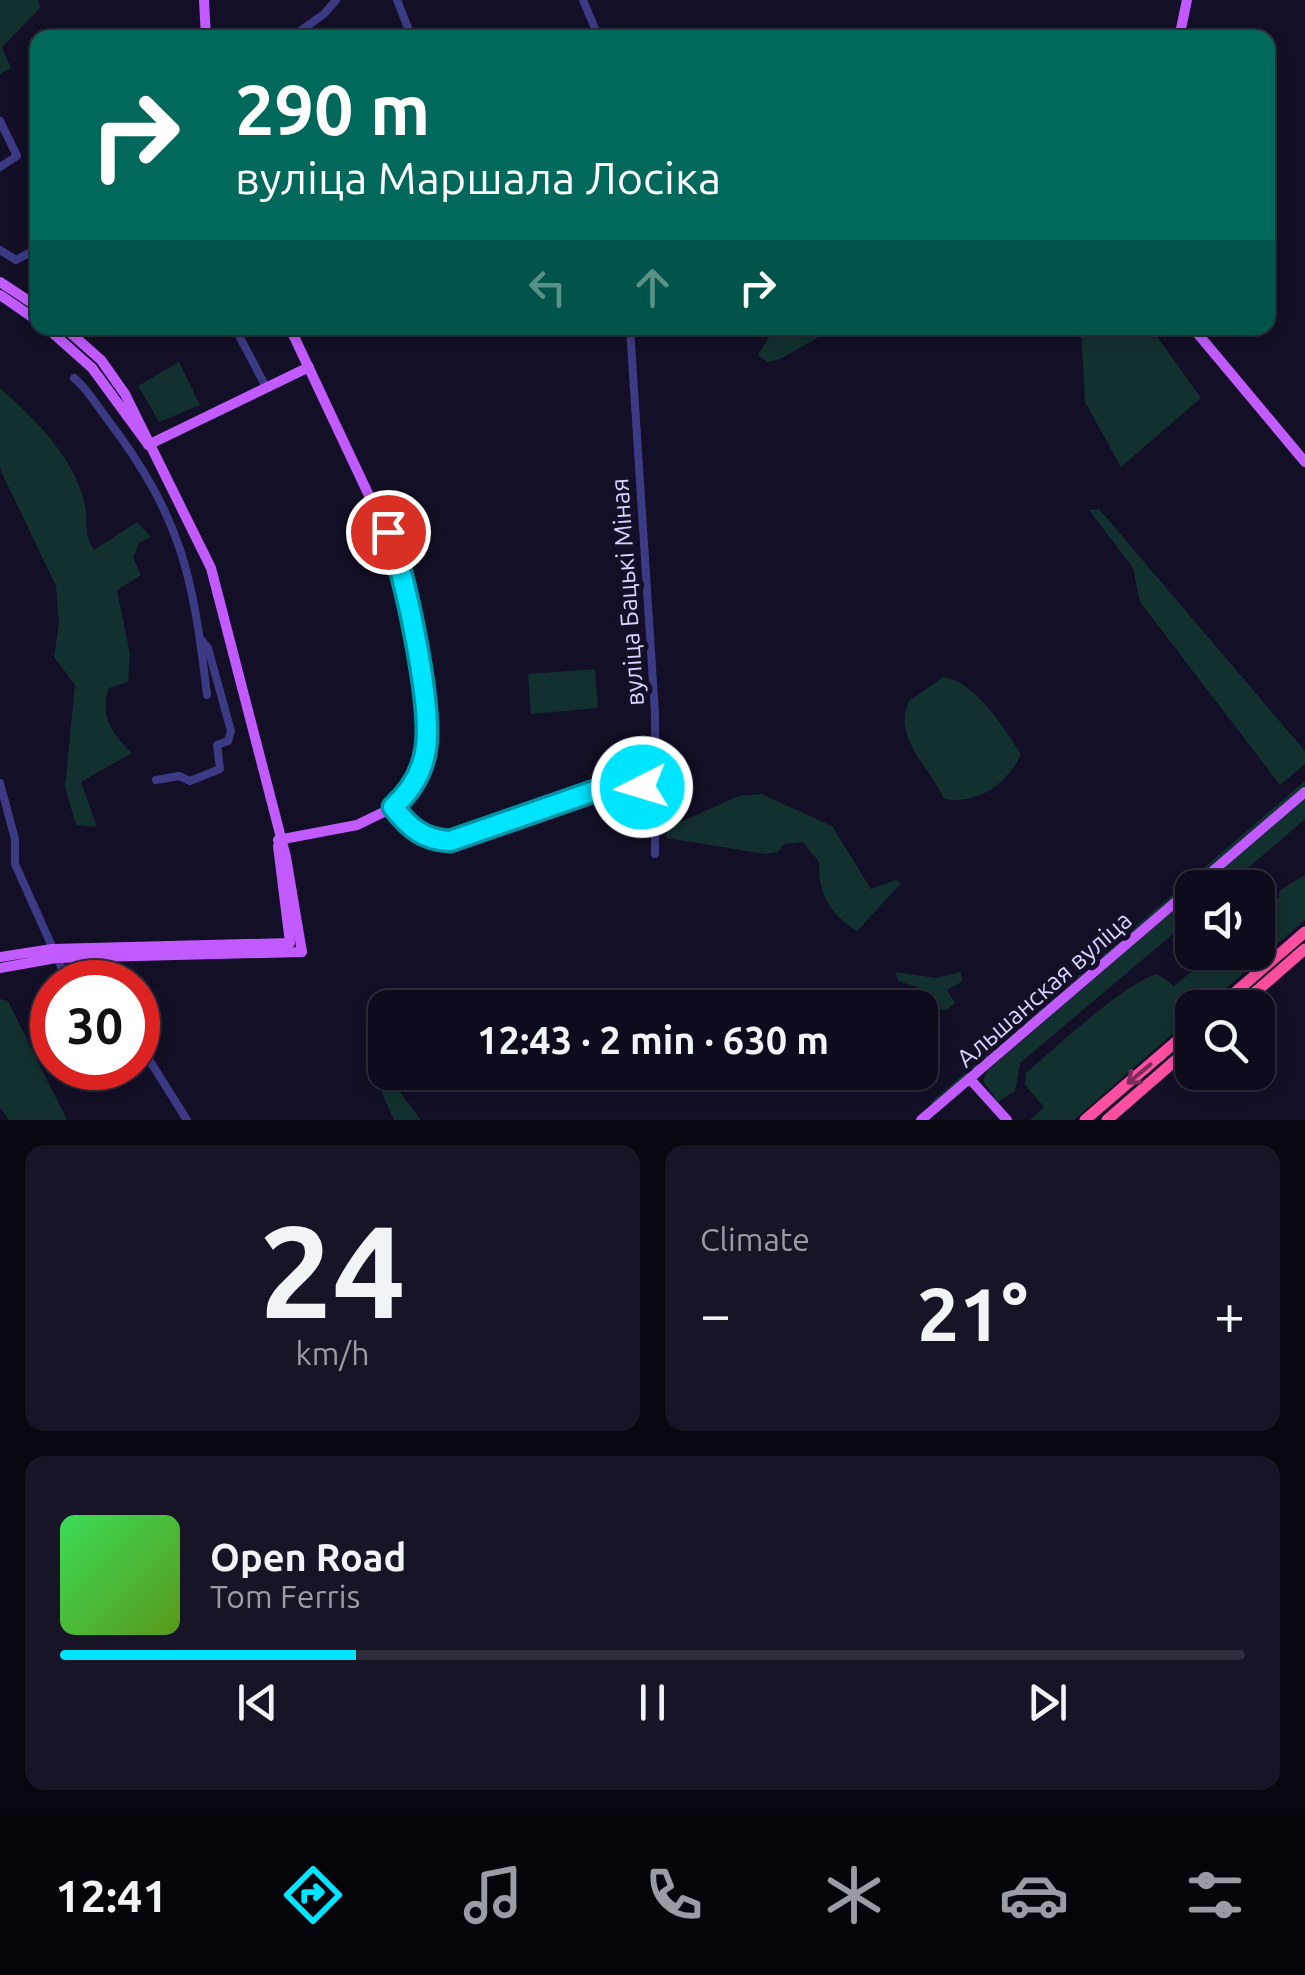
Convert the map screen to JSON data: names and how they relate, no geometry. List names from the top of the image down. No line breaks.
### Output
{"streets":{"main road":["Альшанская вуліца"],"street":["вуліца Бацькі Міная"]},"page":{"turn":["290 m","вуліца Маршала Лосіка"],"limit":"30","trip":"12:43 · 2 min · 630 m","tile":[["24","km/h"],"Climate"],"heat":["−","21°","+"],"song":["Open Road","Tom Ferris"],"tabs":"12:41"}}
